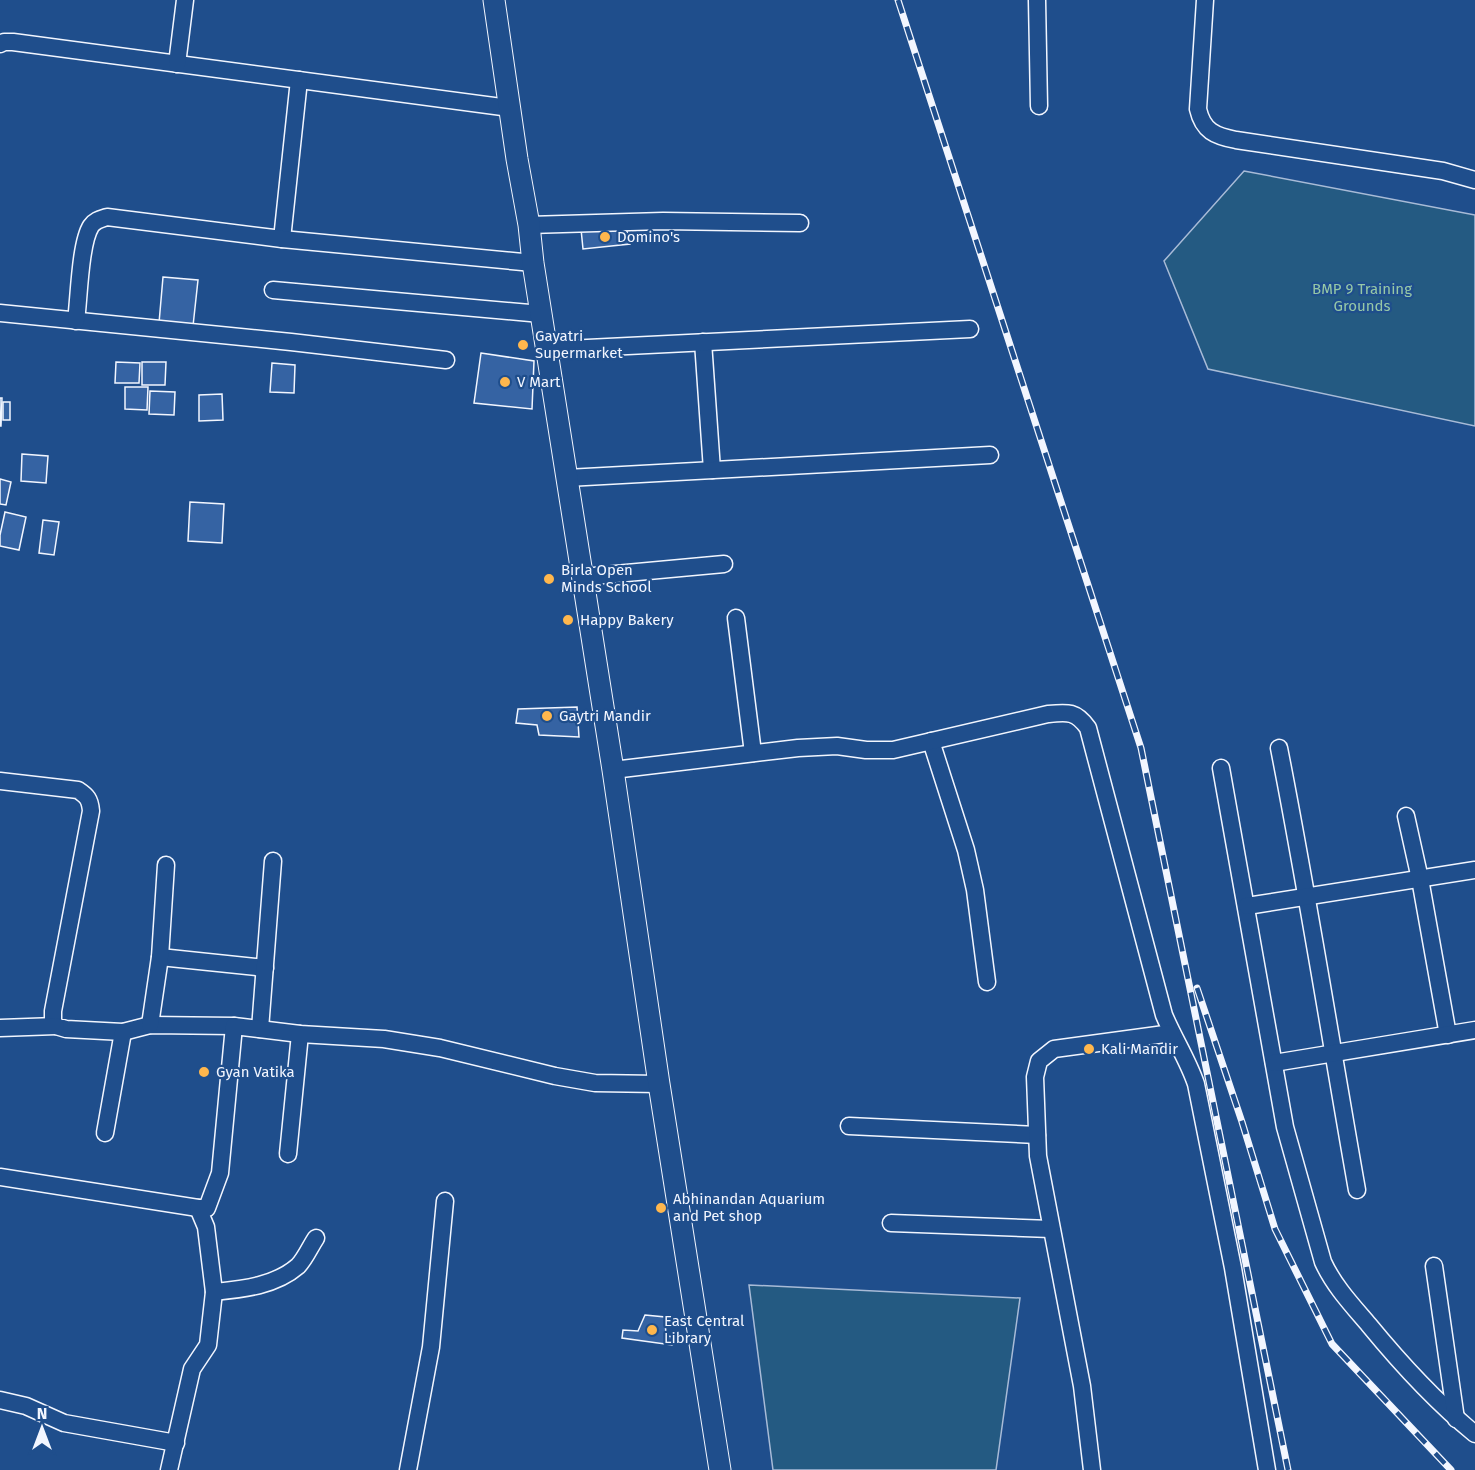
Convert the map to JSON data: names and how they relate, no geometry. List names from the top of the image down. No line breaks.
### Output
{"parks":["BMP 9 Training Grounds"],"places":["Domino's","Gayatri Supermarket","V Mart","Birla Open Minds School","Happy Bakery","Gaytri Mandir","Kali Mandir","Gyan Vatika","Abhinandan Aquarium and Pet shop","East Central Library"],"north":"top"}
